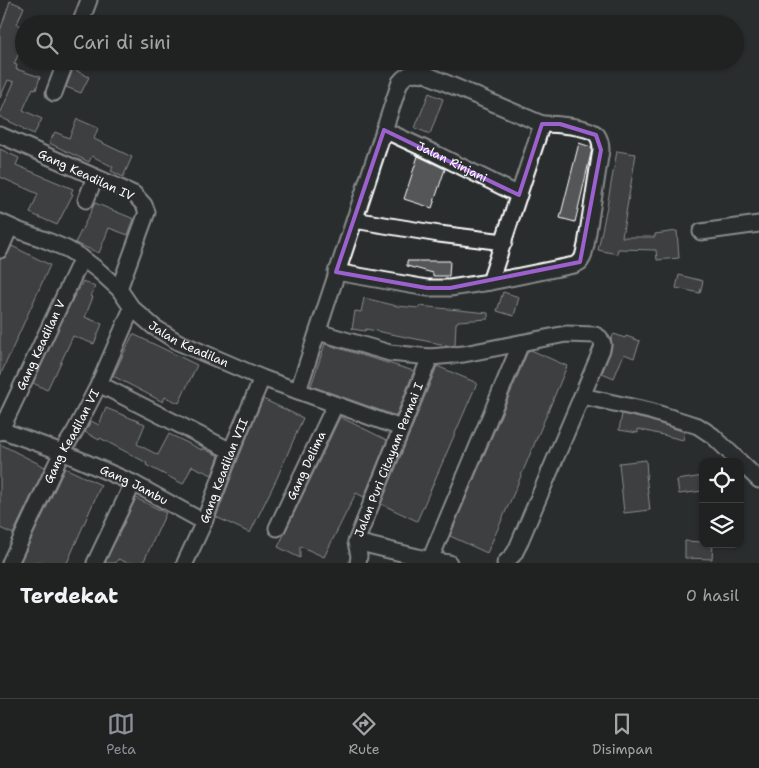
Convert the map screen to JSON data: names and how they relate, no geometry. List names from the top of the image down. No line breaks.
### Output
{"streets":{"street":["Jalan Rinjani","Gang Keadilan IV","Jalan Keadilan","Gang Keadilan V","Gang Keadilan VI","Jalan Puri Citayam Permai I","Gang Delima","Gang Keadilan VII","Gang Jambu"]},"crossings":[["Gang Keadilan IV","Jalan Keadilan"],["Jalan Keadilan","Gang Keadilan V"],["Jalan Keadilan","Gang Keadilan VI"],["Jalan Keadilan","Jalan Puri Citayam Permai I"],["Jalan Keadilan","Gang Delima"],["Jalan Keadilan","Gang Keadilan VII"],["Gang Keadilan V","Gang Jambu"],["Gang Keadilan VI","Gang Jambu"],["Gang Keadilan VII","Gang Jambu"]],"page":{"search":"Cari di sini","heading":["Terdekat","0 hasil"],"nav":["Peta","Rute","Disimpan"]}}
